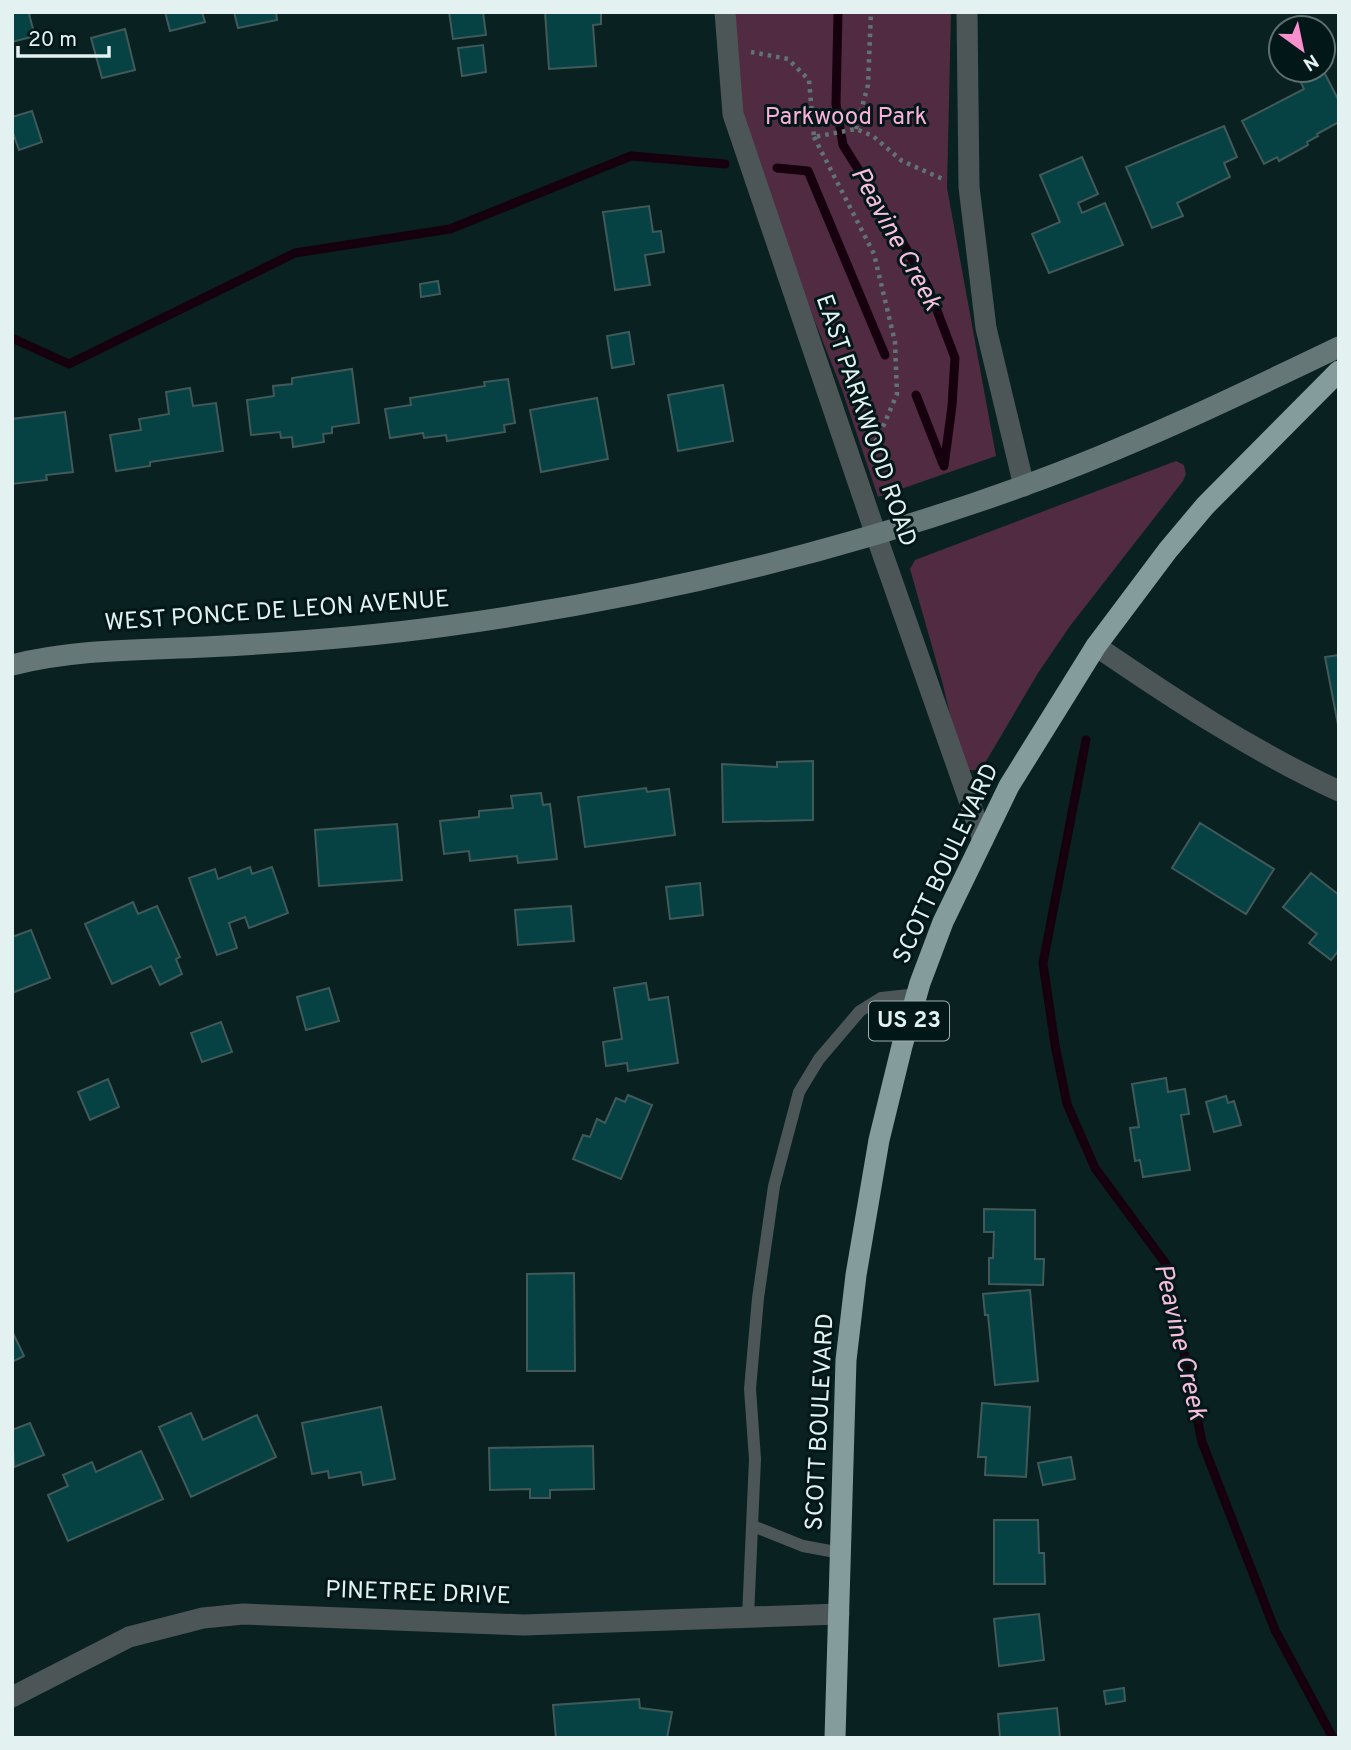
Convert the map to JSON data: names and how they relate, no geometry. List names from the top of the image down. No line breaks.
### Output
{"streets":{"highway":["SCOTT BOULEVARD","US 23"],"main road":["WEST PONCE DE LEON AVENUE"],"street":["EAST PARKWOOD ROAD","PINETREE DRIVE"]},"crossings":[["EAST PARKWOOD ROAD","WEST PONCE DE LEON AVENUE"],["EAST PARKWOOD ROAD","SCOTT BOULEVARD"],["SCOTT BOULEVARD","PINETREE DRIVE"]],"water":["Peavine Creek"],"parks":["Parkwood Park"],"scale_bar":"20 m","north":"bottom right"}
